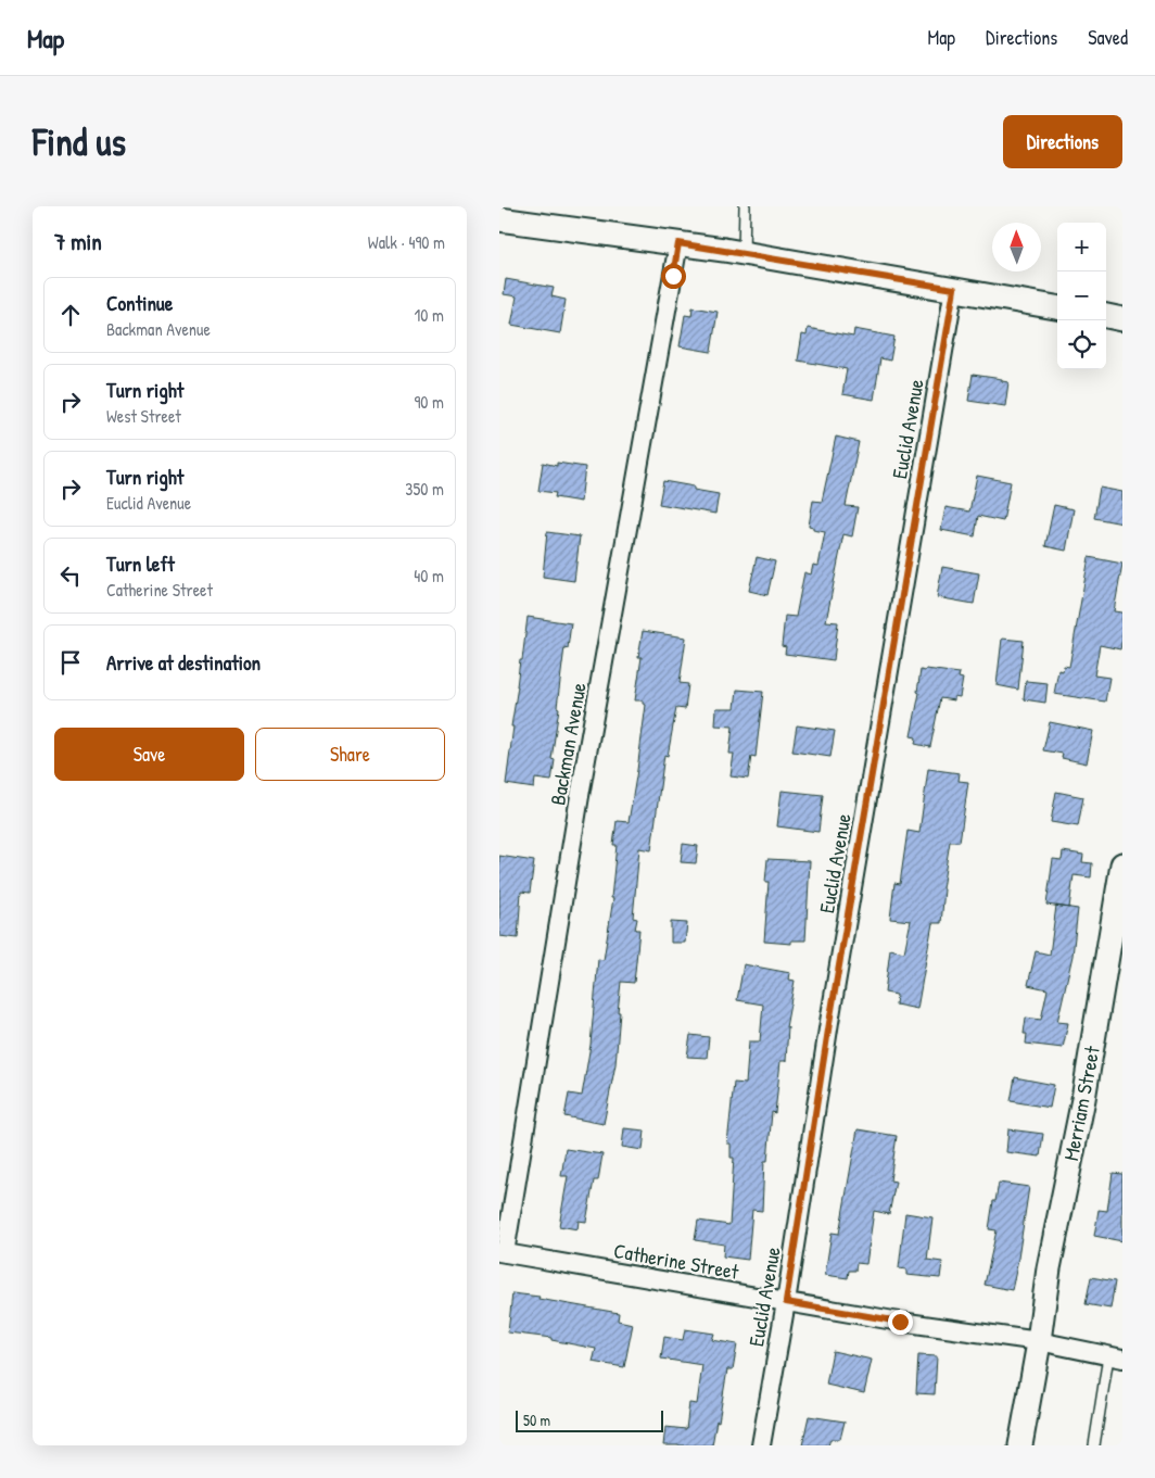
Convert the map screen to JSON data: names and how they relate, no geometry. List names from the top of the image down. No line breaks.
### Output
{"streets":{"street":["Euclid Avenue","Backman Avenue","Merriam Street","Catherine Street"]},"crossings":[["Euclid Avenue","Catherine Street"],["Backman Avenue","Catherine Street"],["Merriam Street","Catherine Street"]],"scale_bar":"50 m","north":"top","page":{"header":"Map","nav":["Map","Directions","Saved"],"buttons":["Directions",["Save","Share"]],"title":"Find us","heading":["7 min","Walk · 490 m"],"map_buttons":["+","−"],"list":[["Continue","Backman Avenue","10 m"],["Turn right","West Street","90 m"],["Turn right","Euclid Avenue","350 m"],["Turn left","Catherine Street","40 m"],"Arrive at destination"],"scale":"50 m"}}
